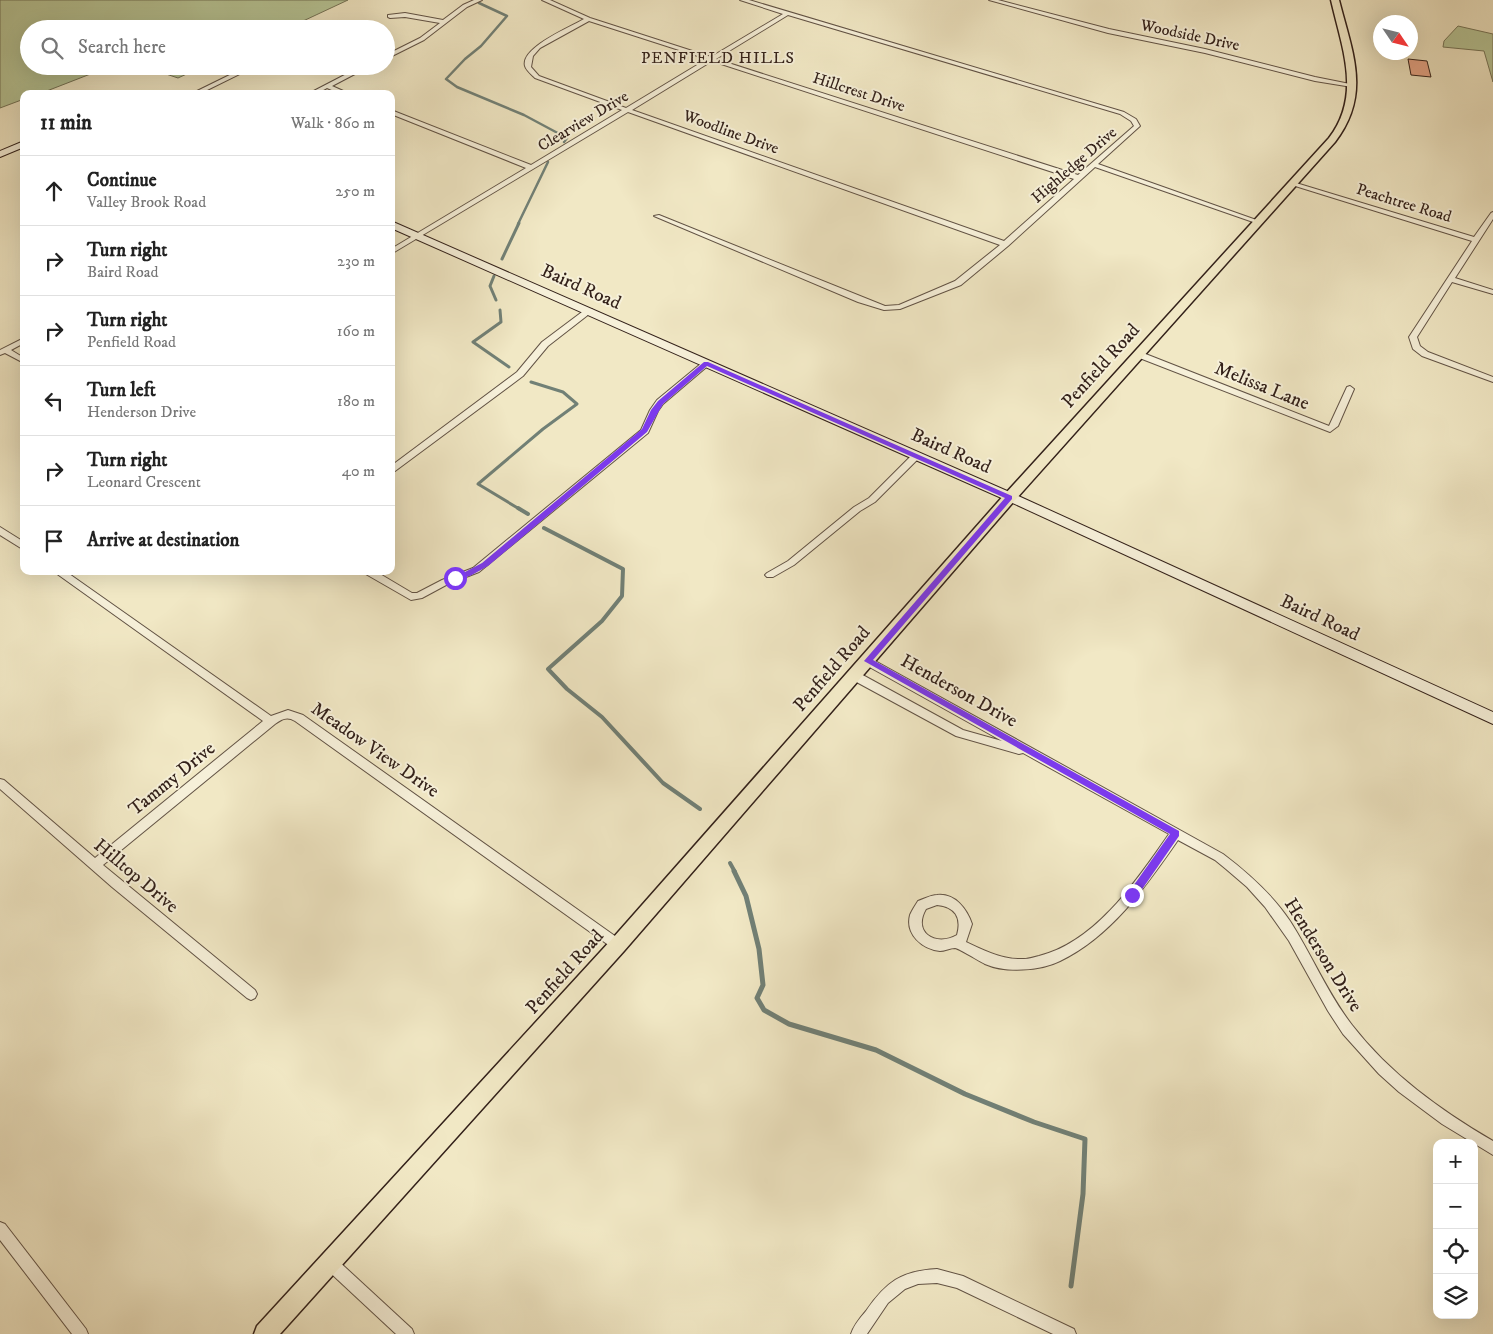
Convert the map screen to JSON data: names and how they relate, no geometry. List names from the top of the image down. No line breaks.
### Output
{"streets":{"main road":["Penfield Road"],"street":["Woodside Drive","Hillcrest Drive","Clearview Drive","Woodline Drive","Highledge Drive","Peachtree Road","Baird Road","Melissa Lane","Henderson Drive","Meadow View Drive","Tammy Drive","Hilltop Drive"]},"crossings":[["Woodside Drive","Penfield Road"],["Hillcrest Drive","Clearview Drive"],["Hillcrest Drive","Woodline Drive"],["Hillcrest Drive","Highledge Drive"],["Clearview Drive","Woodline Drive"],["Clearview Drive","Highledge Drive"],["Clearview Drive","Baird Road"],["Woodline Drive","Highledge Drive"],["Peachtree Road","Penfield Road"],["Baird Road","Penfield Road"],["Penfield Road","Melissa Lane"],["Penfield Road","Henderson Drive"],["Penfield Road","Meadow View Drive"],["Meadow View Drive","Tammy Drive"],["Tammy Drive","Hilltop Drive"]],"districts":["PENFIELD HILLS"],"north":"bottom right","page":{"search":"Search here","heading":["11 min","Walk · 860 m"],"list":[["Continue","Valley Brook Road","250 m"],["Turn right","Baird Road","230 m"],["Turn right","Penfield Road","160 m"],["Turn left","Henderson Drive","180 m"],["Turn right","Leonard Crescent","40 m"],"Arrive at destination"],"map_buttons":["+","−"]}}
